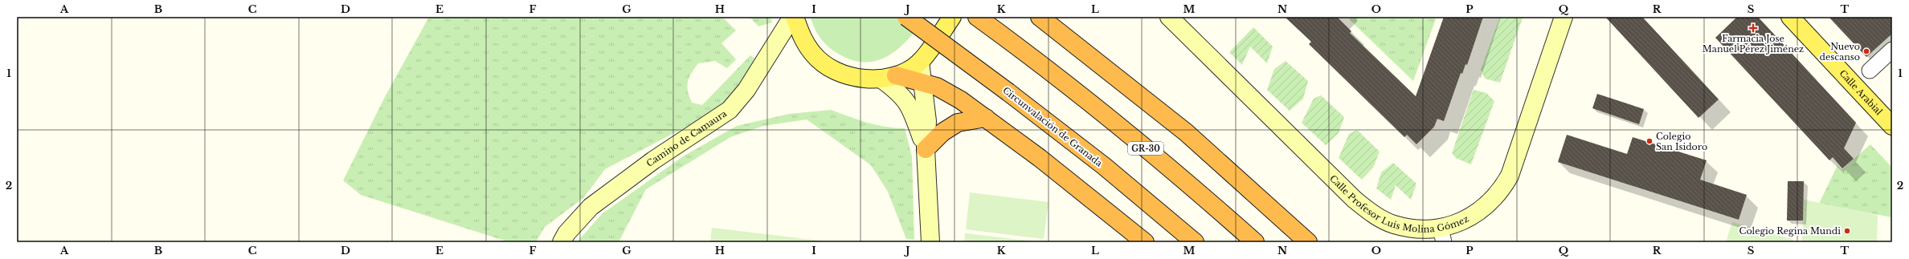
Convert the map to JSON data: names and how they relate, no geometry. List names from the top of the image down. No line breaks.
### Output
{"streets":{"highway":["Circunvalación de Granada","GR-30"],"main road":["Calle Arabial","Camino de Camaura","Calle Profesor Luis Molina Gómez"]},"places":{"health":["Farmacia Jose Manuel Pérez Jiménez"],"other":["Nuevo descanso","Colegio San Isidoro","Colegio Regina Mundi"]},"grid":{"columns":["A","B","C","D","E","F","G","H","I","J","K","L","M","N","O","P","Q","R","S","T"],"rows":["1","2"]}}
